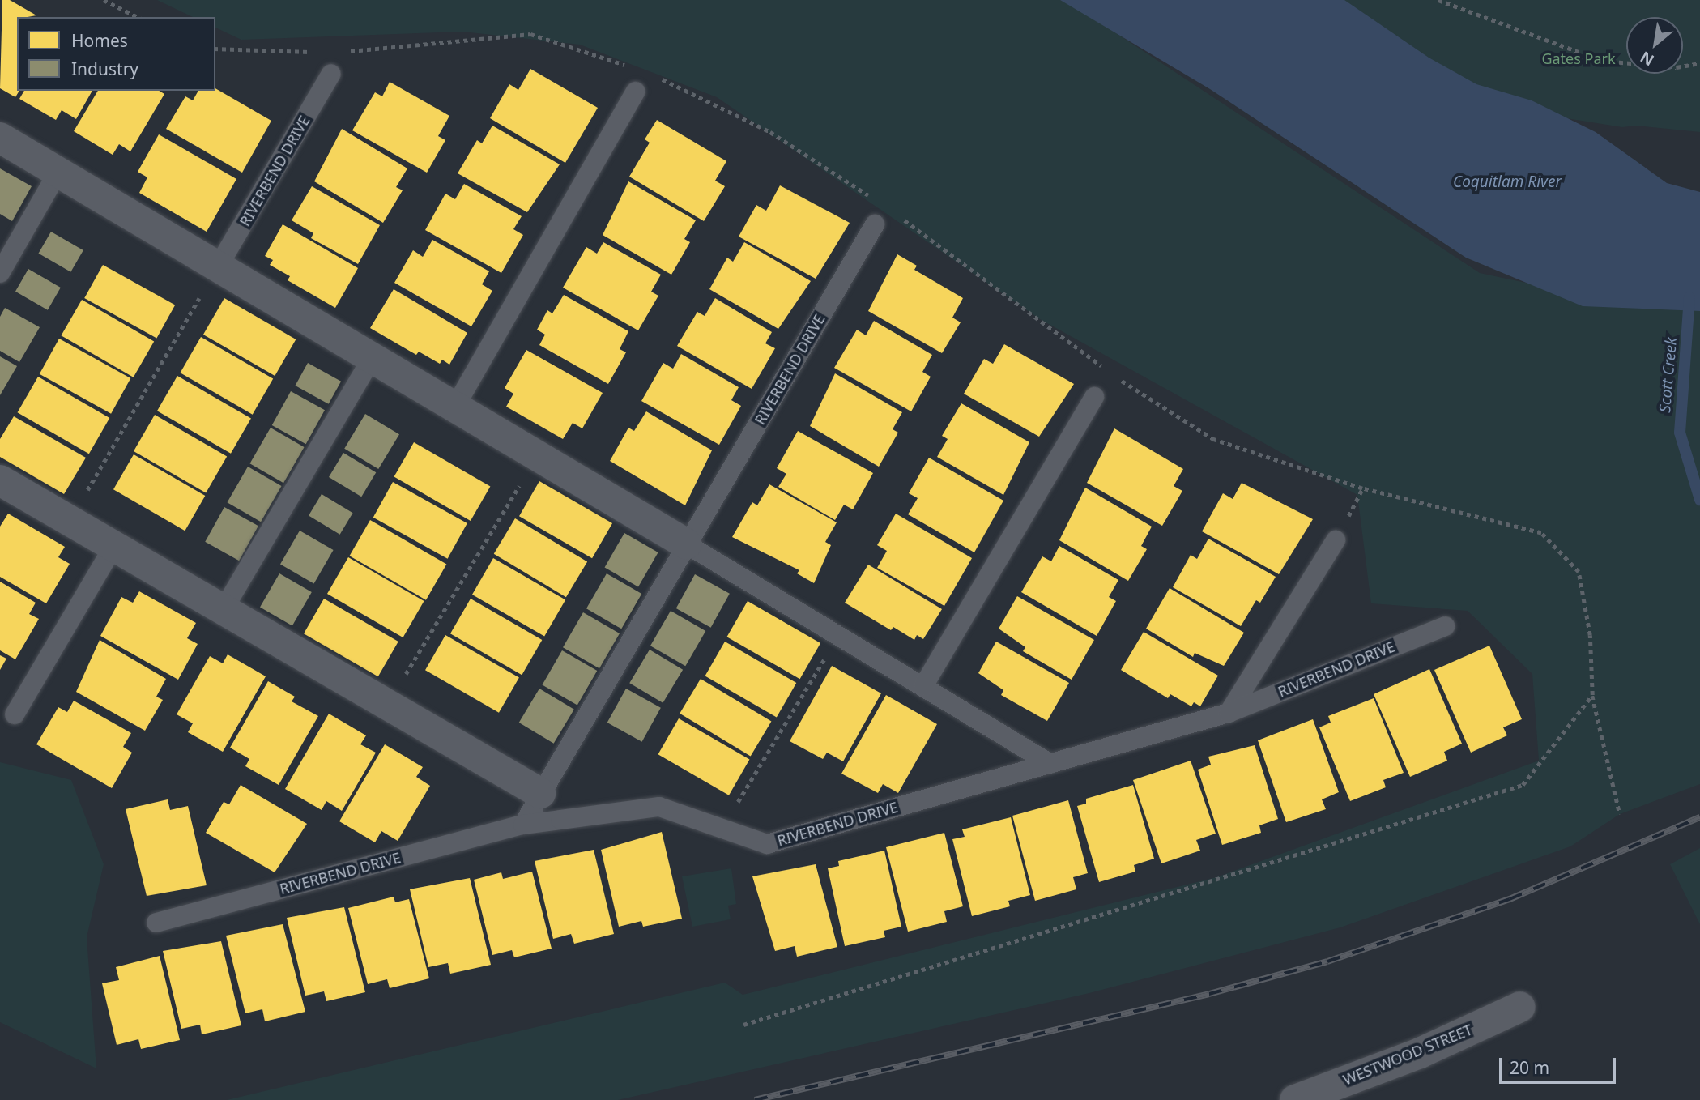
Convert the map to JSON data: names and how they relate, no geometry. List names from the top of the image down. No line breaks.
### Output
{"streets":{"street":["WESTWOOD STREET"],"lane":["RIVERBEND DRIVE"]},"water":["Coquitlam River","Scott Creek"],"parks":["Gates Park"],"legend":["Homes","Industry"],"scale_bar":"20 m","north":"bottom left"}
